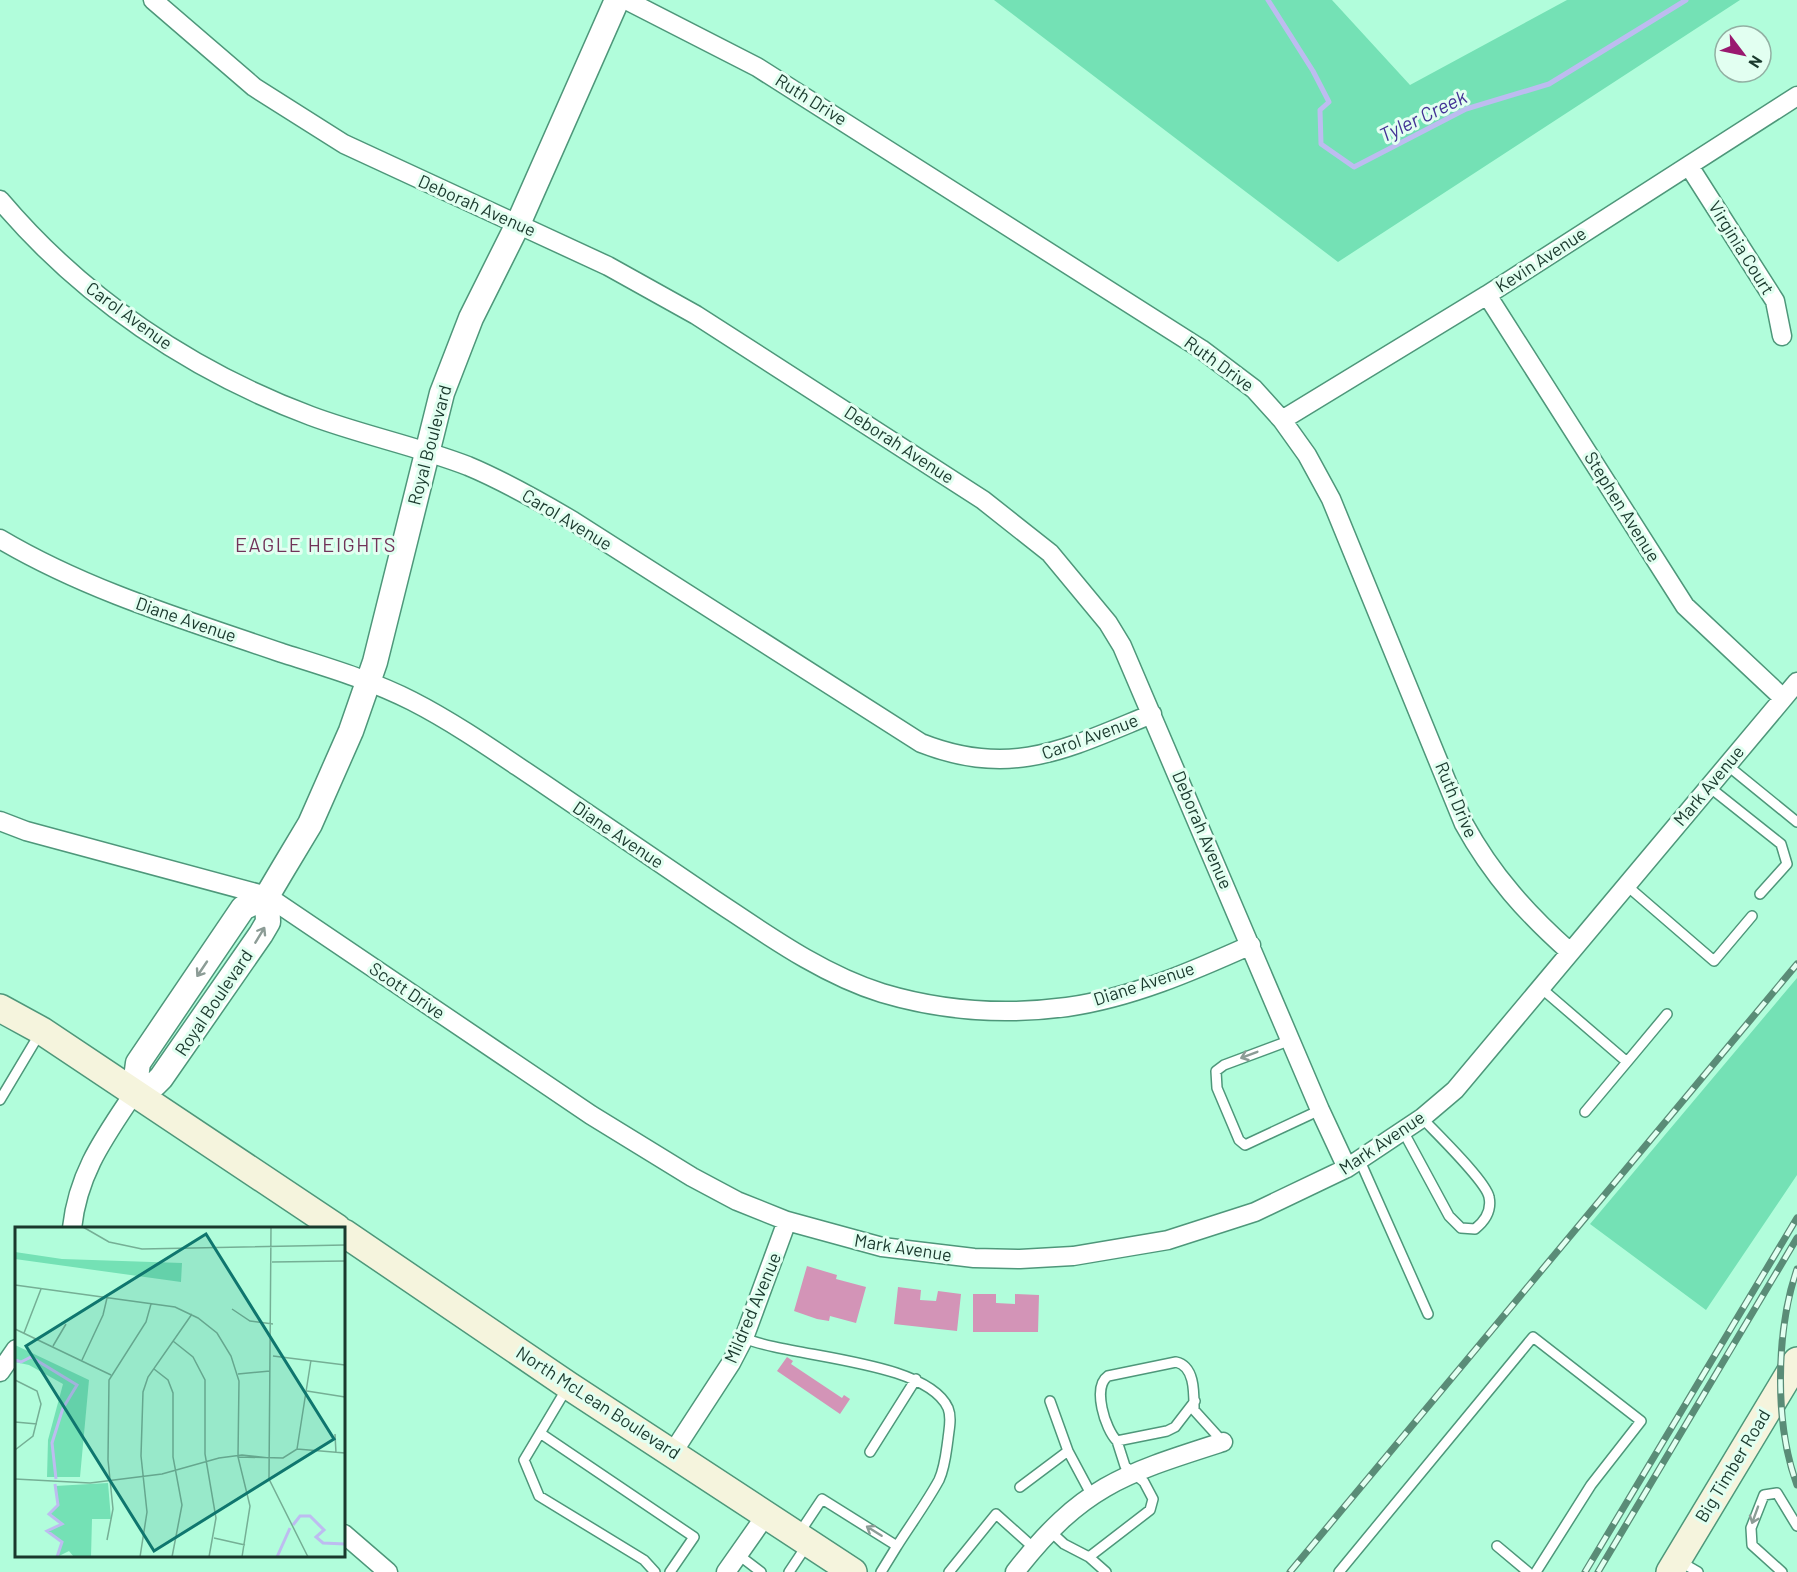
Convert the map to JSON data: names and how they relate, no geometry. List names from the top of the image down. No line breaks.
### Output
{"streets":{"main road":["North McLean Boulevard","Big Timber Road"],"street":["Ruth Drive","Deborah Avenue","Virginia Court","Kevin Avenue","Carol Avenue","Royal Boulevard","Stephen Avenue","Diane Avenue","Mark Avenue","Scott Drive","Mildred Avenue"]},"crossings":[["Ruth Drive","Kevin Avenue"],["Ruth Drive","Mark Avenue"],["Deborah Avenue","Carol Avenue"],["Deborah Avenue","Royal Boulevard"],["Deborah Avenue","Diane Avenue"],["Deborah Avenue","Mark Avenue"],["Virginia Court","Kevin Avenue"],["Kevin Avenue","Stephen Avenue"],["Carol Avenue","Royal Boulevard"],["Royal Boulevard","Diane Avenue"],["Royal Boulevard","Scott Drive"],["Stephen Avenue","Mark Avenue"],["Mark Avenue","Scott Drive"],["Mark Avenue","Mildred Avenue"],["Scott Drive","Mildred Avenue"],["Mildred Avenue","North McLean Boulevard"]],"districts":["EAGLE HEIGHTS"],"water":["Tyler Creek"],"north":"bottom right"}
